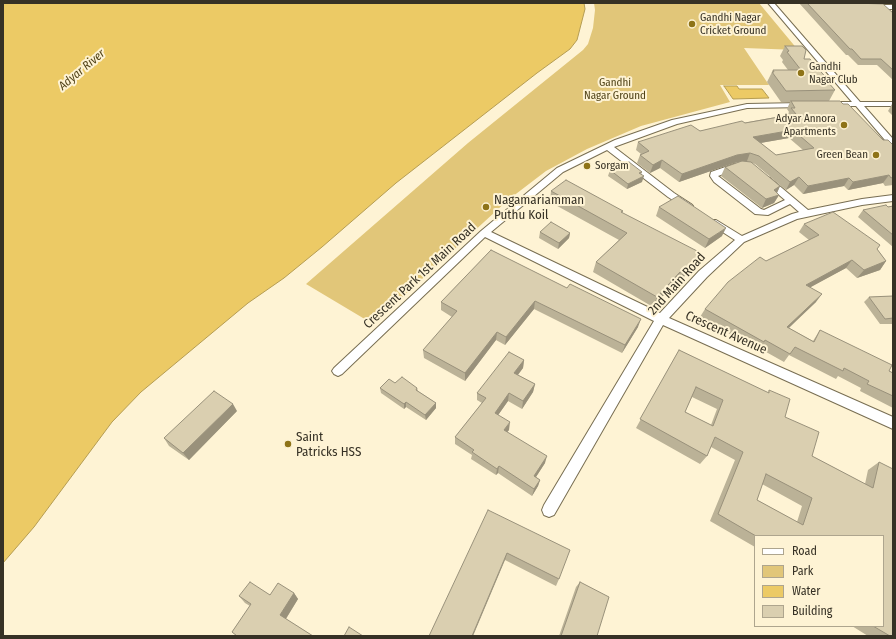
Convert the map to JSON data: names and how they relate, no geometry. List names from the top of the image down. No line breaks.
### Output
{"streets":{"street":["Crescent Park 1st Main Road","2nd Main Road","Crescent Avenue"]},"crossings":[["Crescent Park 1st Main Road","Crescent Avenue"],["2nd Main Road","Crescent Avenue"]],"water":["Adyar River"],"parks":["Gandhi Nagar Ground"],"places":["Gandhi Nagar Cricket Ground","Gandhi Nagar Club","Adyar Annora Apartments","Green Bean","Sorgam","Nagamariamman Puthu Koil","Saint Patricks HSS"],"legend":["Road","Park","Water","Building"]}
